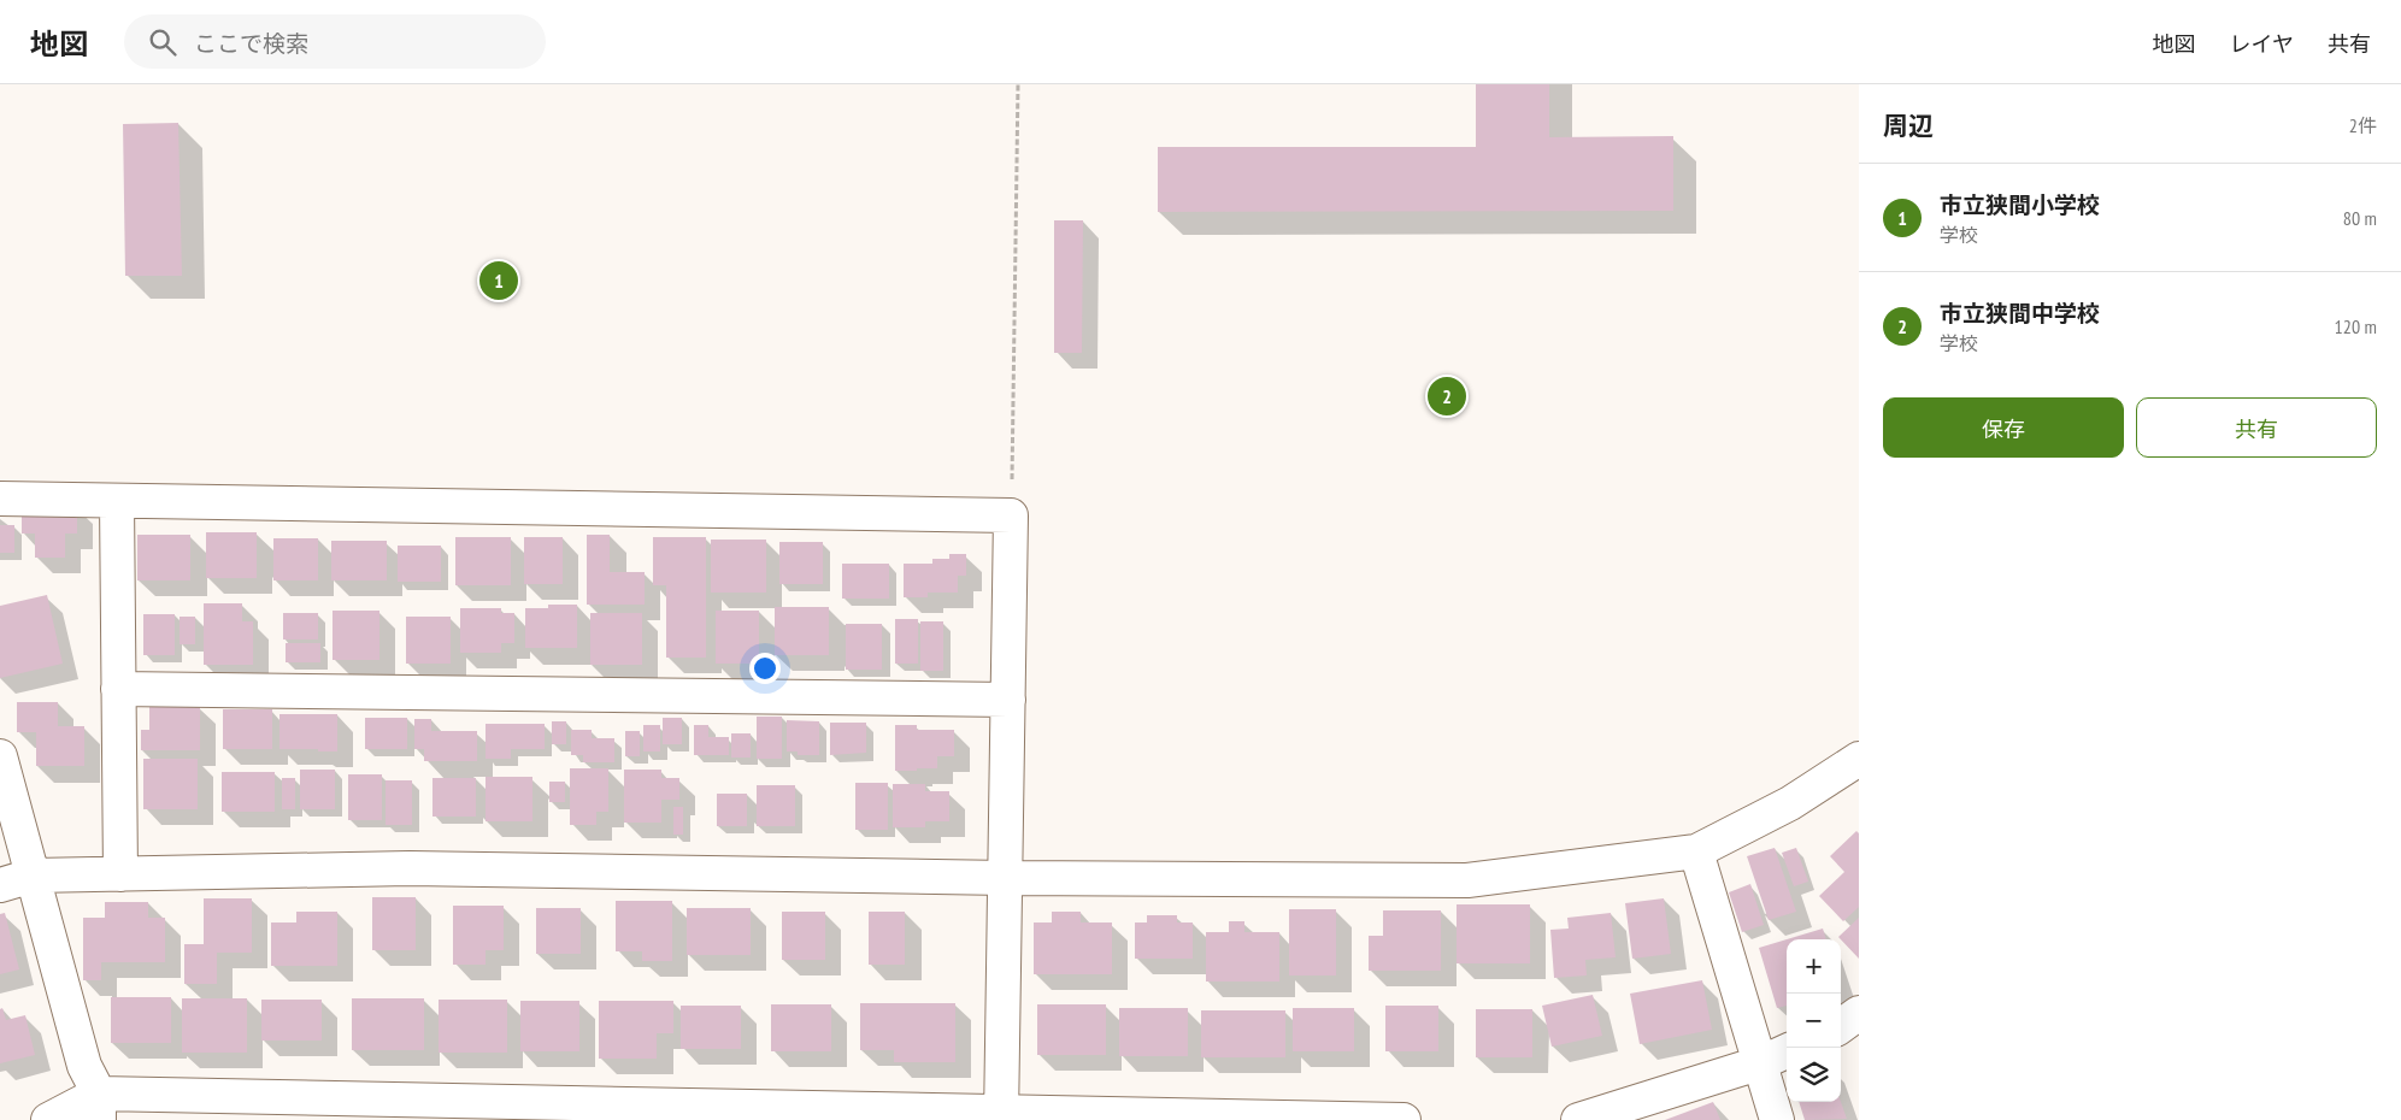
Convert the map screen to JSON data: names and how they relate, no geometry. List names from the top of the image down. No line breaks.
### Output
{"page":{"header":"地図","search":"ここで検索","nav":["地図","レイヤ","共有"],"heading":["周辺","2件"],"list":[{"mark":"1","name":"市立狭間小学校","note":"学校","value":"80 m"},{"mark":"2","name":"市立狭間中学校","note":"学校","value":"120 m"}],"pins":["1","2"],"buttons":["保存","共有"],"map_buttons":["+","−"]}}
